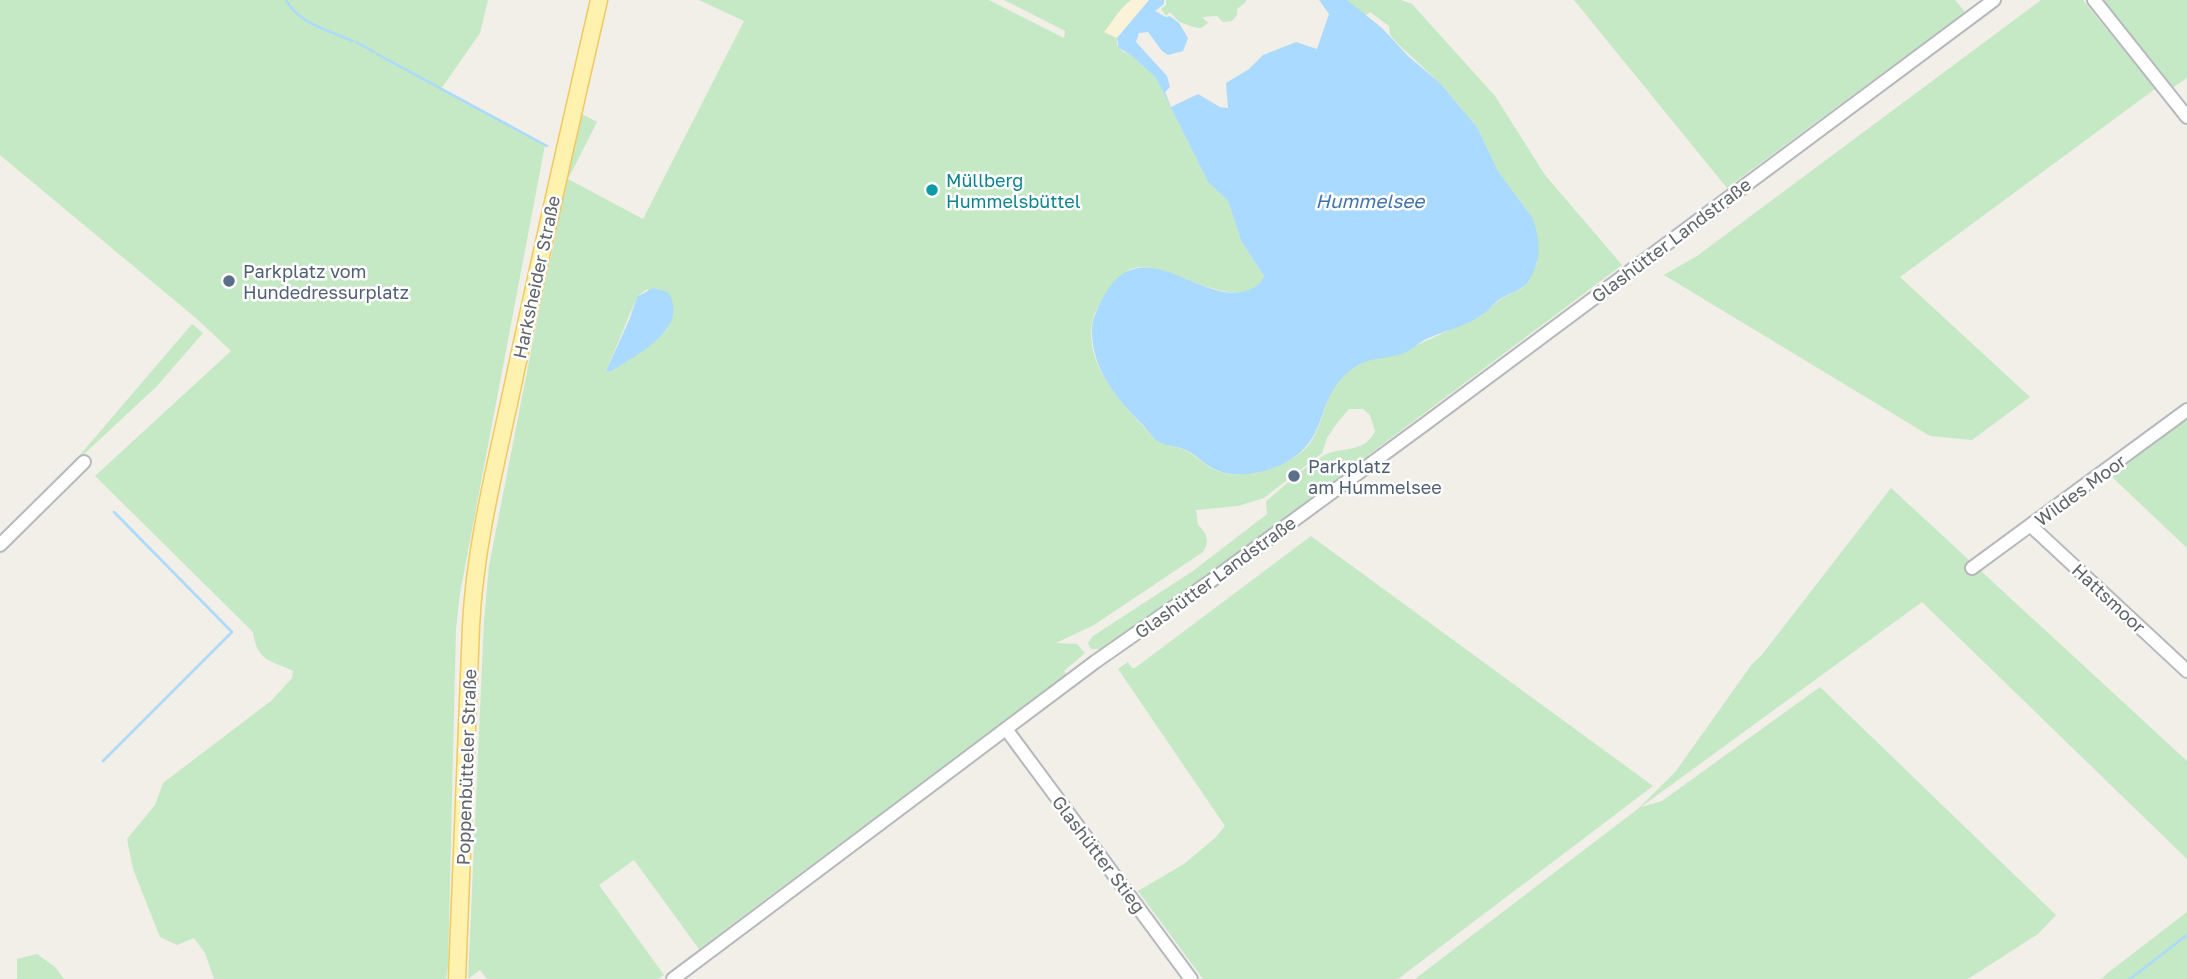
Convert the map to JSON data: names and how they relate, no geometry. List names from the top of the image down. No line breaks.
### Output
{"streets":{"main road":["Harksheider Straße","Poppenbütteler Straße"],"street":["Glashütter Landstraße","Wildes Moor","Hattsmoor","Glashütter Stieg"]},"crossings":[["Glashütter Landstraße","Glashütter Stieg"],["Harksheider Straße","Poppenbütteler Straße"],["Wildes Moor","Hattsmoor"]],"water":["Hummelsee"],"places":["Müllberg Hummelsbüttel","Parkplatz vom Hundedressurplatz","Parkplatz am Hummelsee"]}
